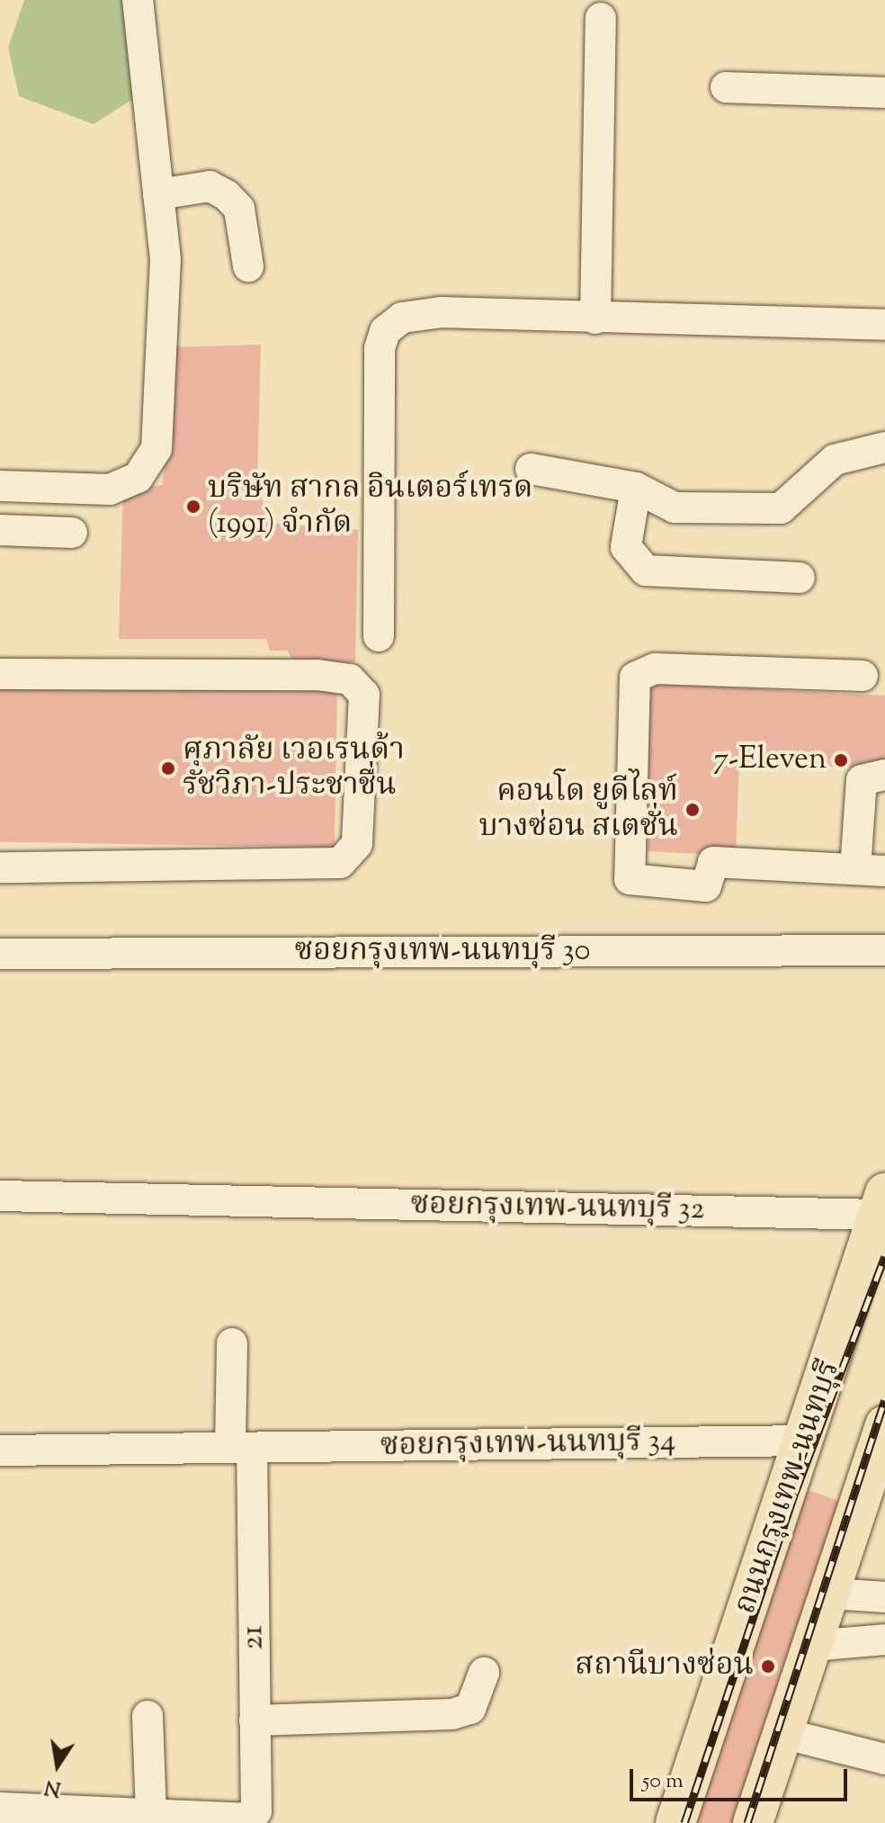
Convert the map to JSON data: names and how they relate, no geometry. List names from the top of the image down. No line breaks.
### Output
{"streets":{"main road":["ถนนกรุงเทพ-นนทบุรี"],"street":["ซอยกรุงเทพ-นนทบุรี 30","ซอยกรุงเทพ-นนทบุรี 32","ซอยกรุงเทพ-นนทบุรี 34","21"]},"crossings":[["ซอยกรุงเทพ-นนทบุรี 32","ถนนกรุงเทพ-นนทบุรี"],["ซอยกรุงเทพ-นนทบุรี 34","ถนนกรุงเทพ-นนทบุรี"],["ซอยกรุงเทพ-นนทบุรี 34","21"]],"places":["บริษัท สากล อินเตอร์เทรด (1991) จำกัด","7-Eleven","ศุภาลัย เวอเรนด้า รัชวิภา-ประชาชื่น","คอนโด ยูดีไลท์ บางซ่อน สเตชั่น","สถานีบางซ่อน"],"scale_bar":"50 m","north":"bottom"}
